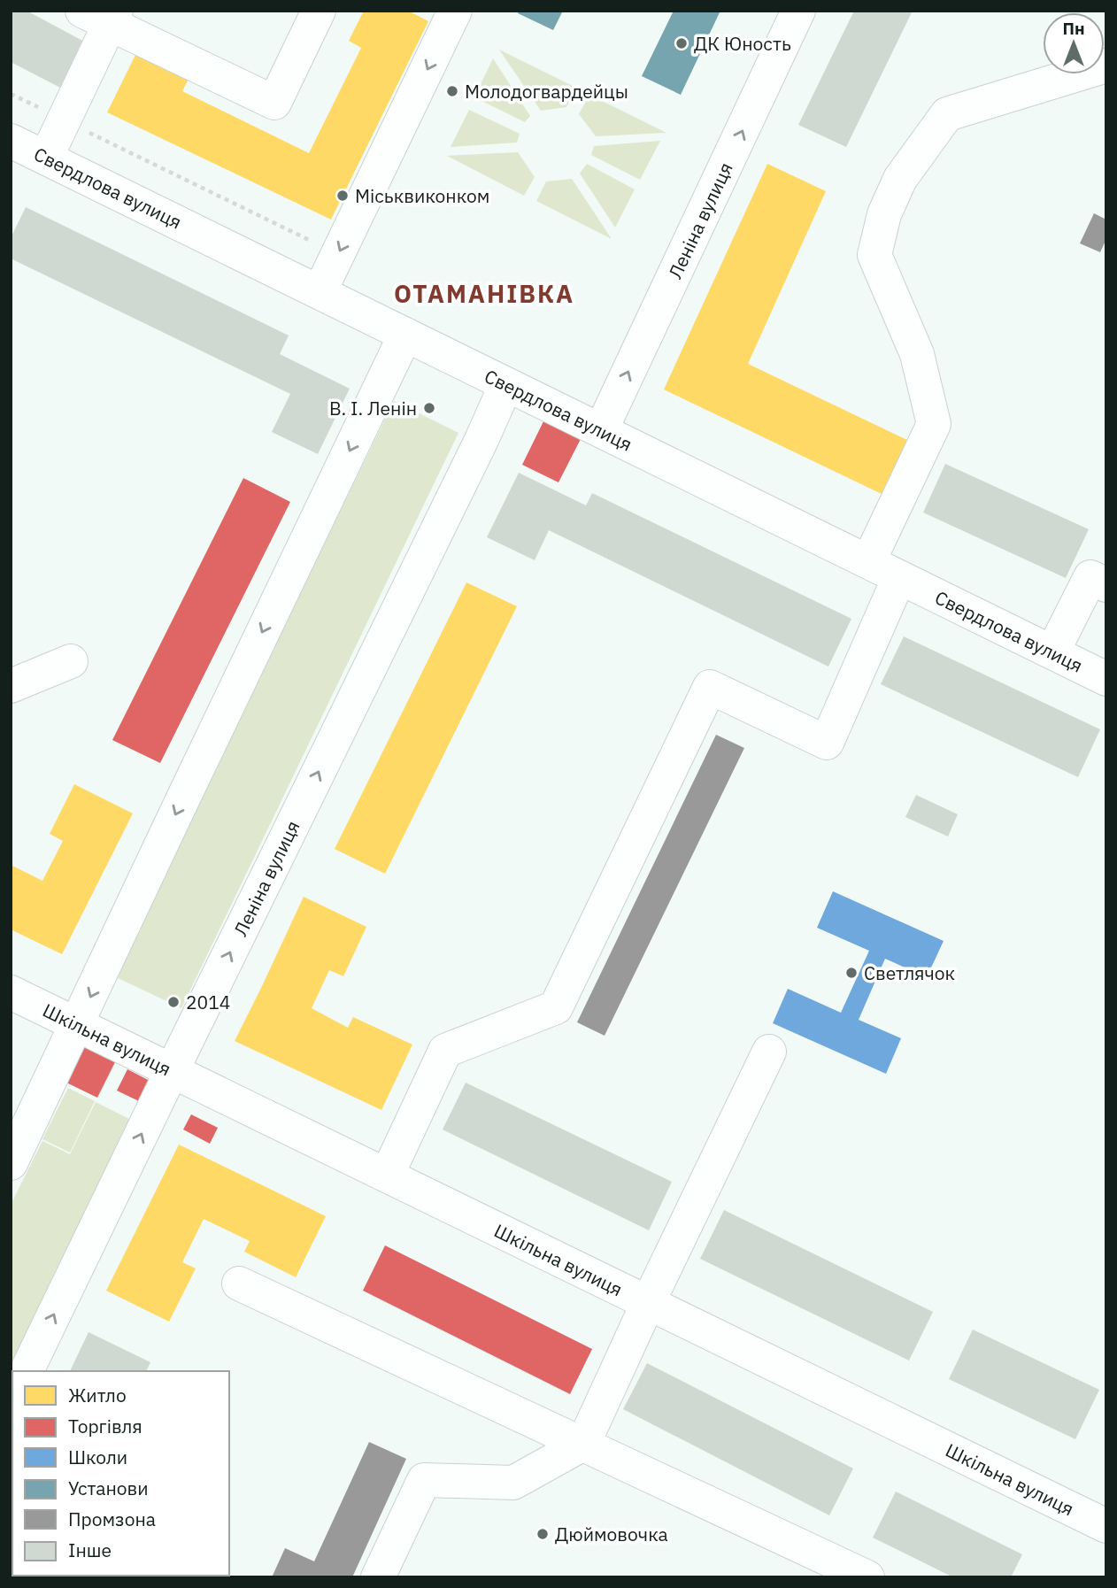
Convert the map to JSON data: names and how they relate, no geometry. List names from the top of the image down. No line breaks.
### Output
{"streets":{"street":["Свердлова вулиця","Леніна вулиця","Шкільна вулиця"]},"crossings":[["Свердлова вулиця","Леніна вулиця"],["Леніна вулиця","Шкільна вулиця"]],"districts":["ОТАМАНІВКА"],"places":["ДК Юность","Молодогвардейцы","Міськвиконком","В. І. Ленін","Светлячок","2014","Дюймовочка"],"legend":["Житло","Торгівля","Школи","Установи","Промзона","Інше"],"north":"top"}
